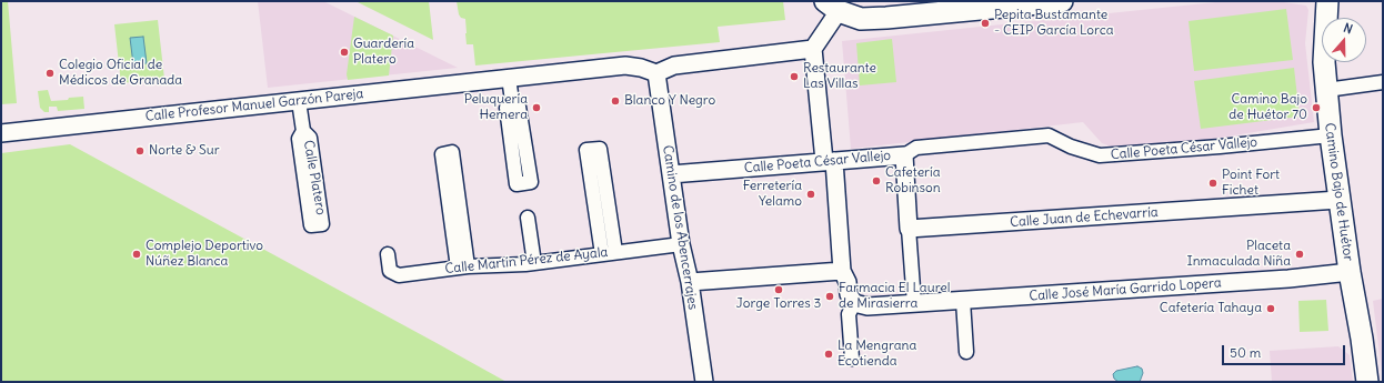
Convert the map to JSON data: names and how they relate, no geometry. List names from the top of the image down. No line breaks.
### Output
{"streets":{"main road":["Camino Bajo de Huétor"],"street":["Calle Profesor Manuel Garzón Pareja","Calle Poeta César Vallejo","Calle Platero","Calle Juan de Echevarría","Camino de los Abencerrajes","Calle Martín Pérez de Ayala","Calle José María Garrido Lopera"]},"crossings":[["Calle Profesor Manuel Garzón Pareja","Calle Platero"],["Calle Profesor Manuel Garzón Pareja","Camino de los Abencerrajes"],["Calle Poeta César Vallejo","Camino Bajo de Huétor"],["Calle Poeta César Vallejo","Camino de los Abencerrajes"],["Camino Bajo de Huétor","Calle Juan de Echevarría"],["Camino Bajo de Huétor","Calle José María Garrido Lopera"],["Camino de los Abencerrajes","Calle Martín Pérez de Ayala"]],"places":["Pepita Bustamante - CEIP García Lorca","Guardería Platero","Colegio Oficial de Médicos de Granada","Restaurante Las Villas","Blanco Y Negro","Peluquería Hemera","Camino Bajo de Huétor 70","Norte & Sur","Cafetería Robinson","Point Fort Fichet","Ferretería Yelamo","Complejo Deportivo Núñez Blanca","Placeta Inmaculada Niña","Jorge Torres 3","Farmacia El Laurel de Mirasierra","Cafetería Tahaya","La Mengrana Ecotienda"],"scale_bar":"50 m","north":"top"}
